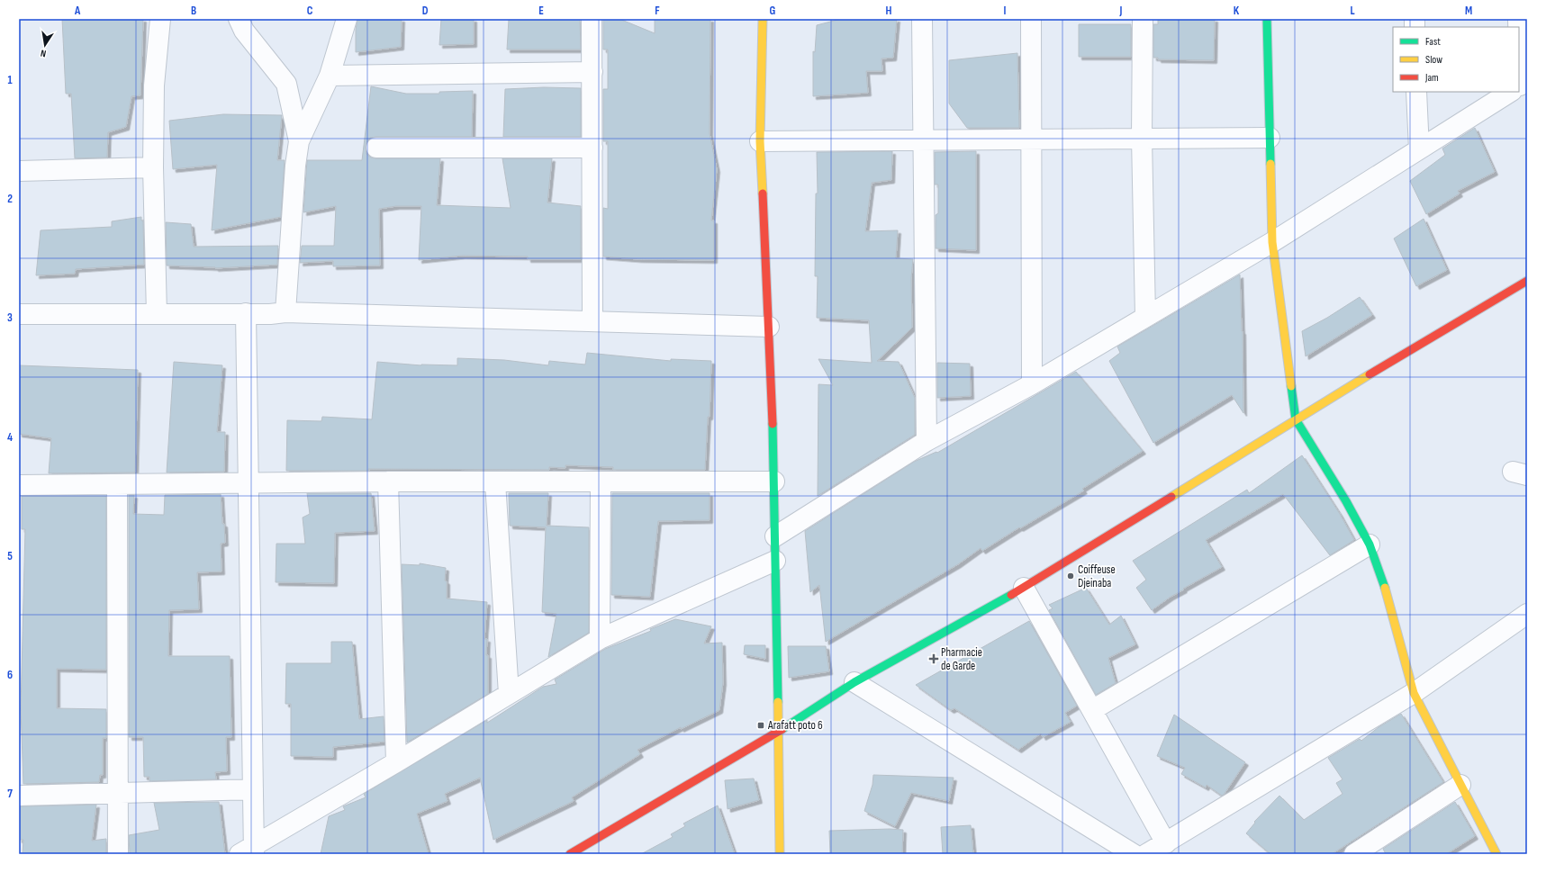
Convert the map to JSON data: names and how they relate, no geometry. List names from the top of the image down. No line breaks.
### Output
{"places":{"other":["Coiffeuse Djeinaba"],"health":["Pharmacie de Garde"],"transit":["Arafatt poto 6"]},"legend":["Fast","Slow","Jam"],"north":"bottom","grid":{"columns":["A","B","C","D","E","F","G","H","I","J","K","L","M"],"rows":["1","2","3","4","5","6","7"]}}
